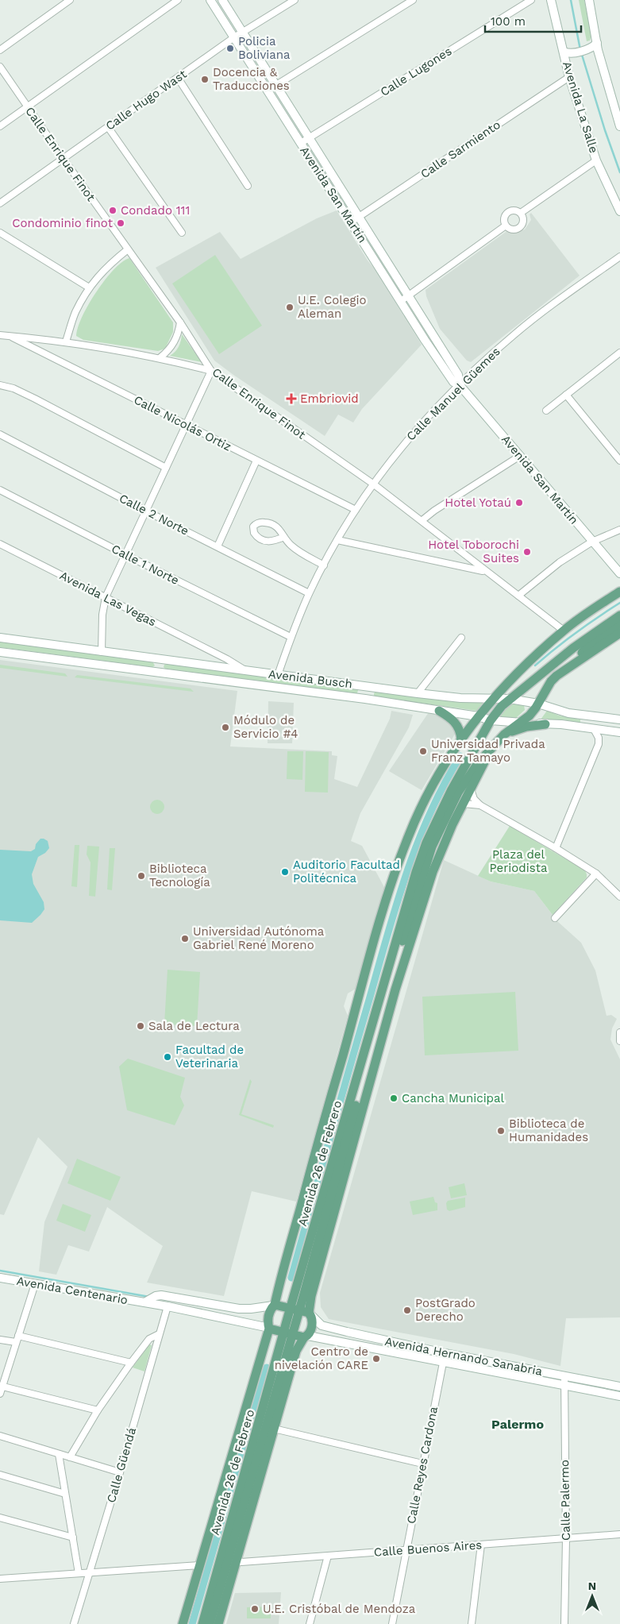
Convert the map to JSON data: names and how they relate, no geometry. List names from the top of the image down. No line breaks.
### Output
{"streets":{"main road":["Avenida La Salle","Avenida San Martín","Avenida Busch","Avenida 26 de Febrero","Avenida Centenario","Avenida Hernando Sanabria"],"street":["Calle Lugones","Calle Hugo Wast","Calle Sarmiento","Calle Enrique Finot","Calle Manuel Güemes","Calle Nicolás Ortiz","Calle 2 Norte","Calle 1 Norte","Avenida Las Vegas","Calle Güendá","Calle Reyes Cardona","Calle Palermo","Calle Buenos Aires"]},"crossings":[["Calle Lugones","Avenida San Martín"],["Calle Hugo Wast","Calle Enrique Finot"],["Calle Hugo Wast","Avenida San Martín"],["Avenida La Salle","Calle Sarmiento"],["Calle Sarmiento","Avenida San Martín"],["Calle Enrique Finot","Calle Manuel Güemes"],["Calle Enrique Finot","Calle Nicolás Ortiz"],["Calle Enrique Finot","Avenida 26 de Febrero"],["Avenida San Martín","Calle Manuel Güemes"],["Calle Manuel Güemes","Calle Nicolás Ortiz"],["Calle Manuel Güemes","Calle 2 Norte"],["Calle Manuel Güemes","Calle 1 Norte"],["Calle Manuel Güemes","Avenida Busch"],["Avenida Las Vegas","Avenida Busch"],["Avenida Busch","Avenida 26 de Febrero"],["Avenida 26 de Febrero","Avenida Centenario"],["Avenida 26 de Febrero","Avenida Hernando Sanabria"],["Avenida Centenario","Calle Güendá"],["Avenida Hernando Sanabria","Calle Reyes Cardona"],["Avenida Hernando Sanabria","Calle Palermo"],["Calle Reyes Cardona","Calle Buenos Aires"],["Calle Palermo","Calle Buenos Aires"]],"districts":["Palermo"],"parks":["Plaza del Periodista"],"places":{"other":["Policia Boliviana","Docencia & Traducciones","Condado 111","Condominio finot","U.E. Colegio Aleman","Hotel Yotaú","Hotel Toborochi Suites","Módulo de Servicio #4","Universidad Privada Franz Tamayo","Auditorio Facultad Politécnica","Biblioteca Tecnología","Universidad Autónoma Gabriel René Moreno","Sala de Lectura","Facultad de Veterinaria","Cancha Municipal","Biblioteca de Humanidades","PostGrado Derecho","Centro de nivelación CARE","U.E. Cristóbal de Mendoza"],"health":["Embriovid"]},"scale_bar":"100 m","north":"top"}
